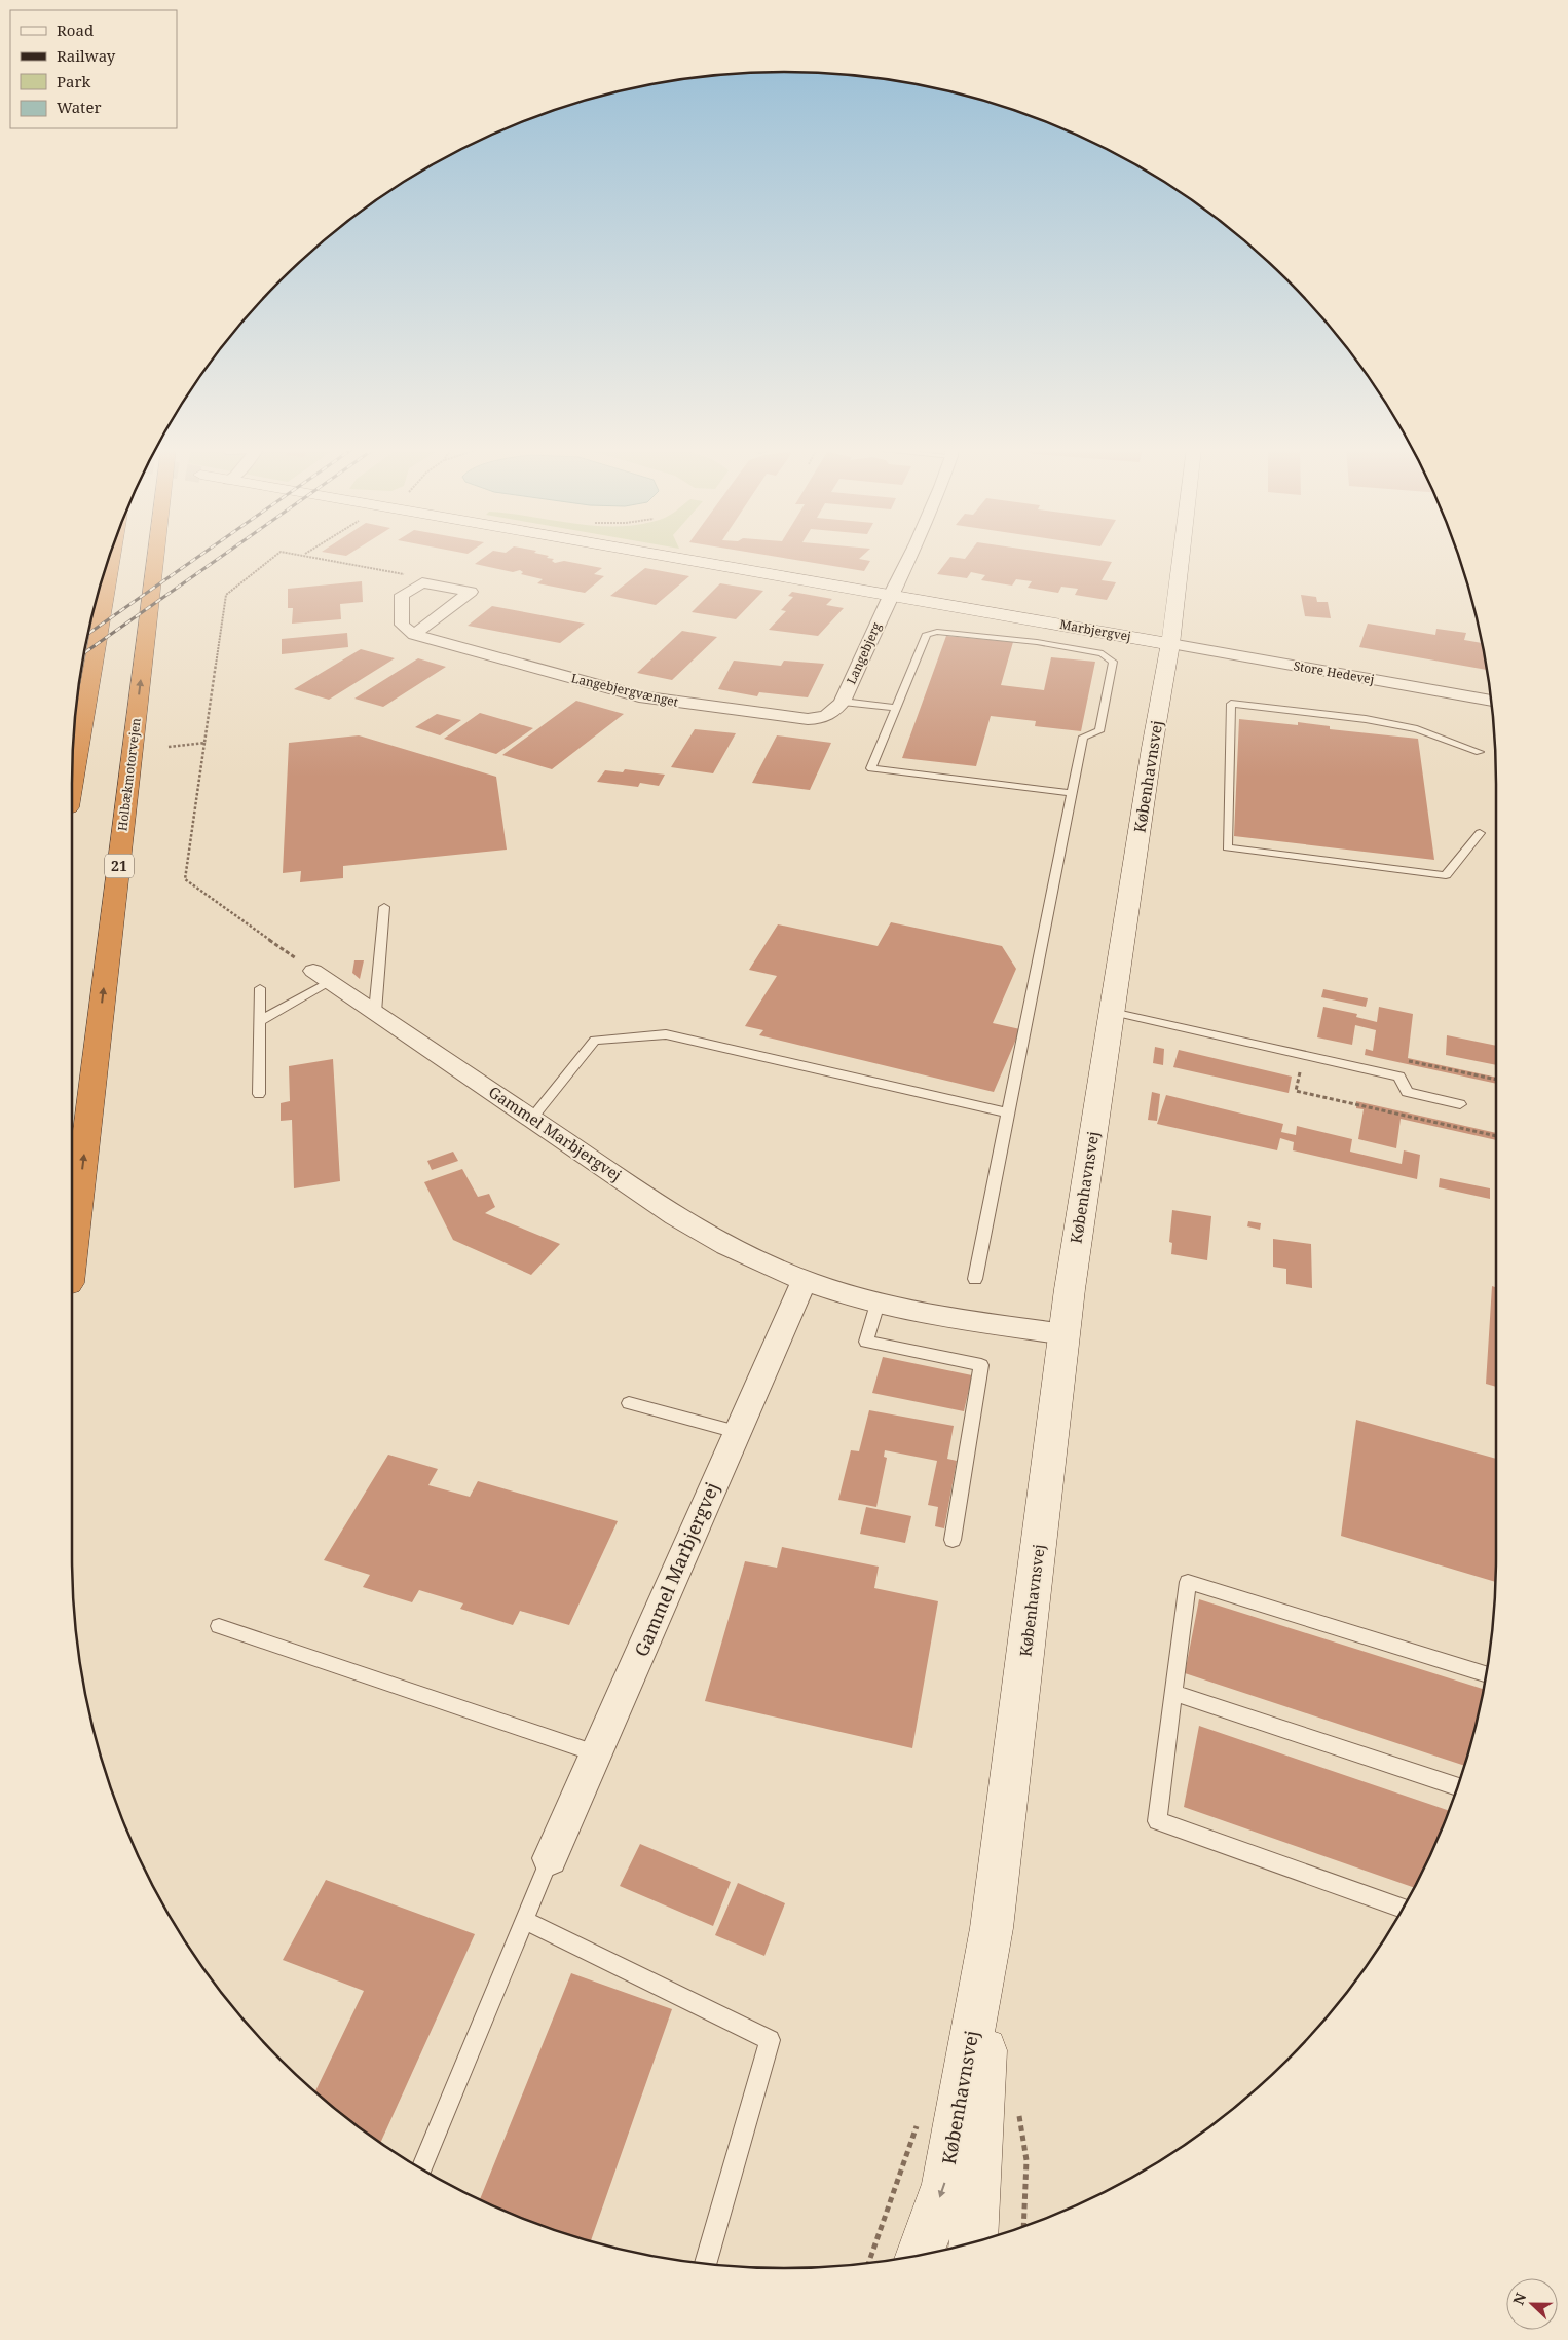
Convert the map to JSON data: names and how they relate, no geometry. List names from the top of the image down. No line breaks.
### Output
{"streets":{"highway":["Holbækmotorvejen","21"],"main road":["Marbjergvej","Københavnsvej"],"street":["Langebjerg","Store Hedevej","Langebjergvænget","Gammel Marbjergvej"]},"crossings":[["Marbjergvej","Langebjerg"],["Marbjergvej","Store Hedevej"],["Marbjergvej","Københavnsvej"],["Langebjerg","Langebjergvænget"],["Store Hedevej","Københavnsvej"],["Københavnsvej","Gammel Marbjergvej"]],"legend":["Road","Railway","Park","Water"],"north":"left"}
